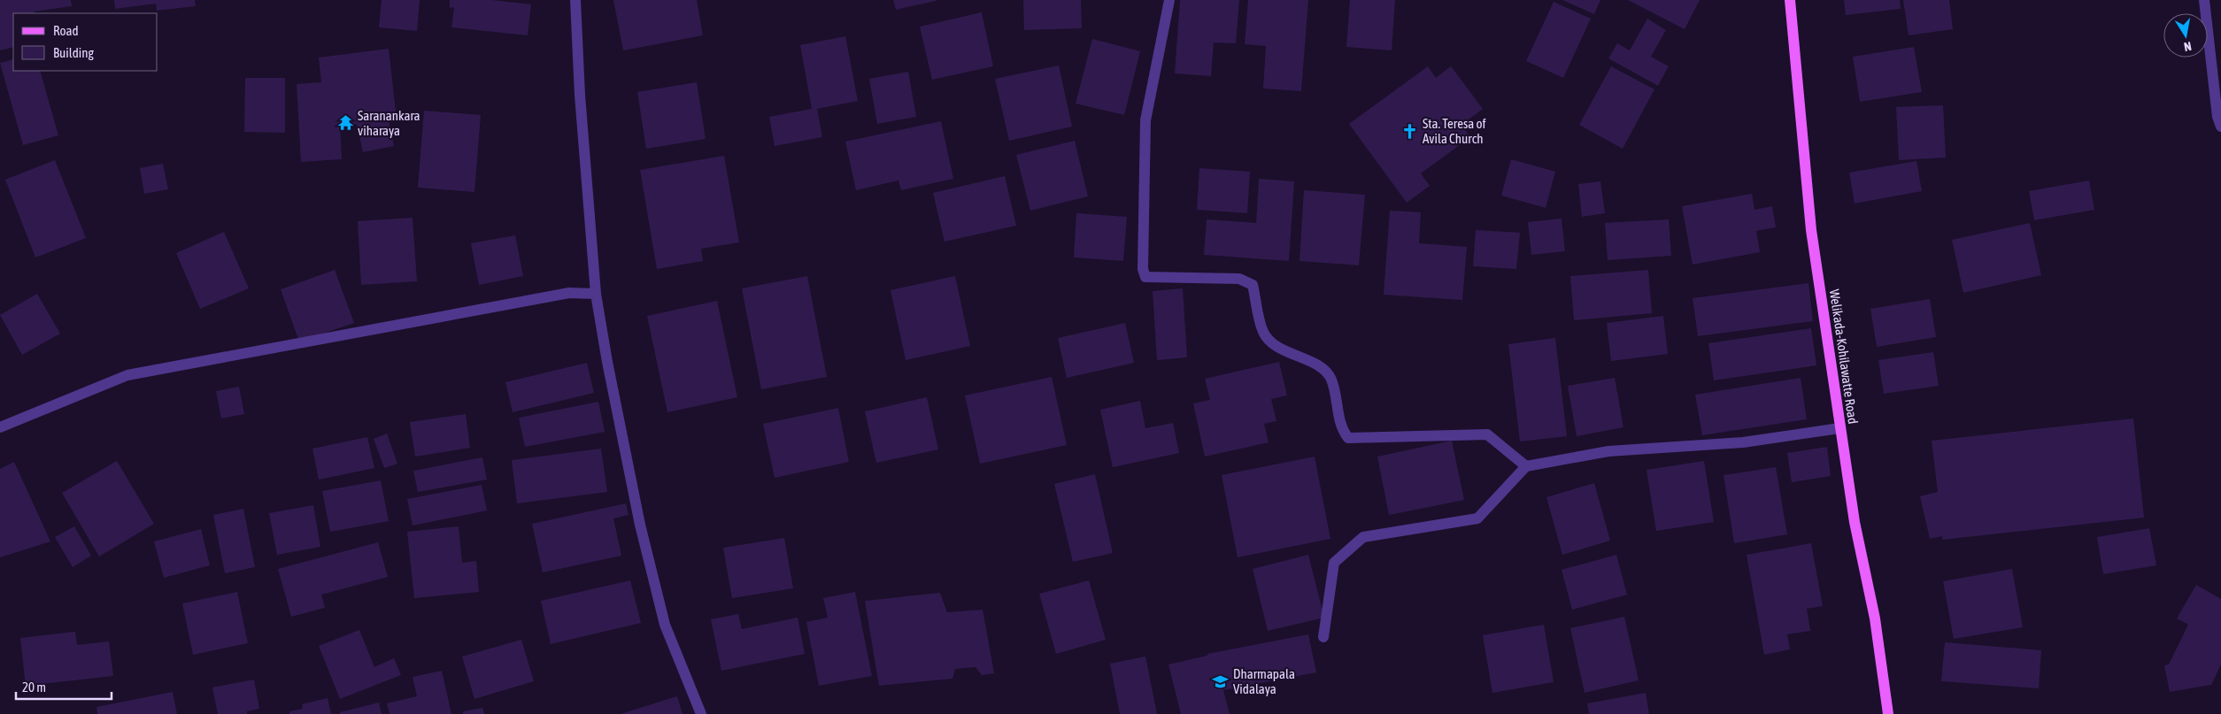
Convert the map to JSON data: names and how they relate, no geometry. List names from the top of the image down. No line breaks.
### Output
{"streets":{"main road":["Welikada-Kohilawatte Road"]},"places":{"temple":["Saranankara viharaya"],"church":["Sta. Teresa of Avila Church"],"school or university":["Dharmapala Vidalaya"]},"legend":["Road","Building"],"scale_bar":"20 m","north":"bottom"}
